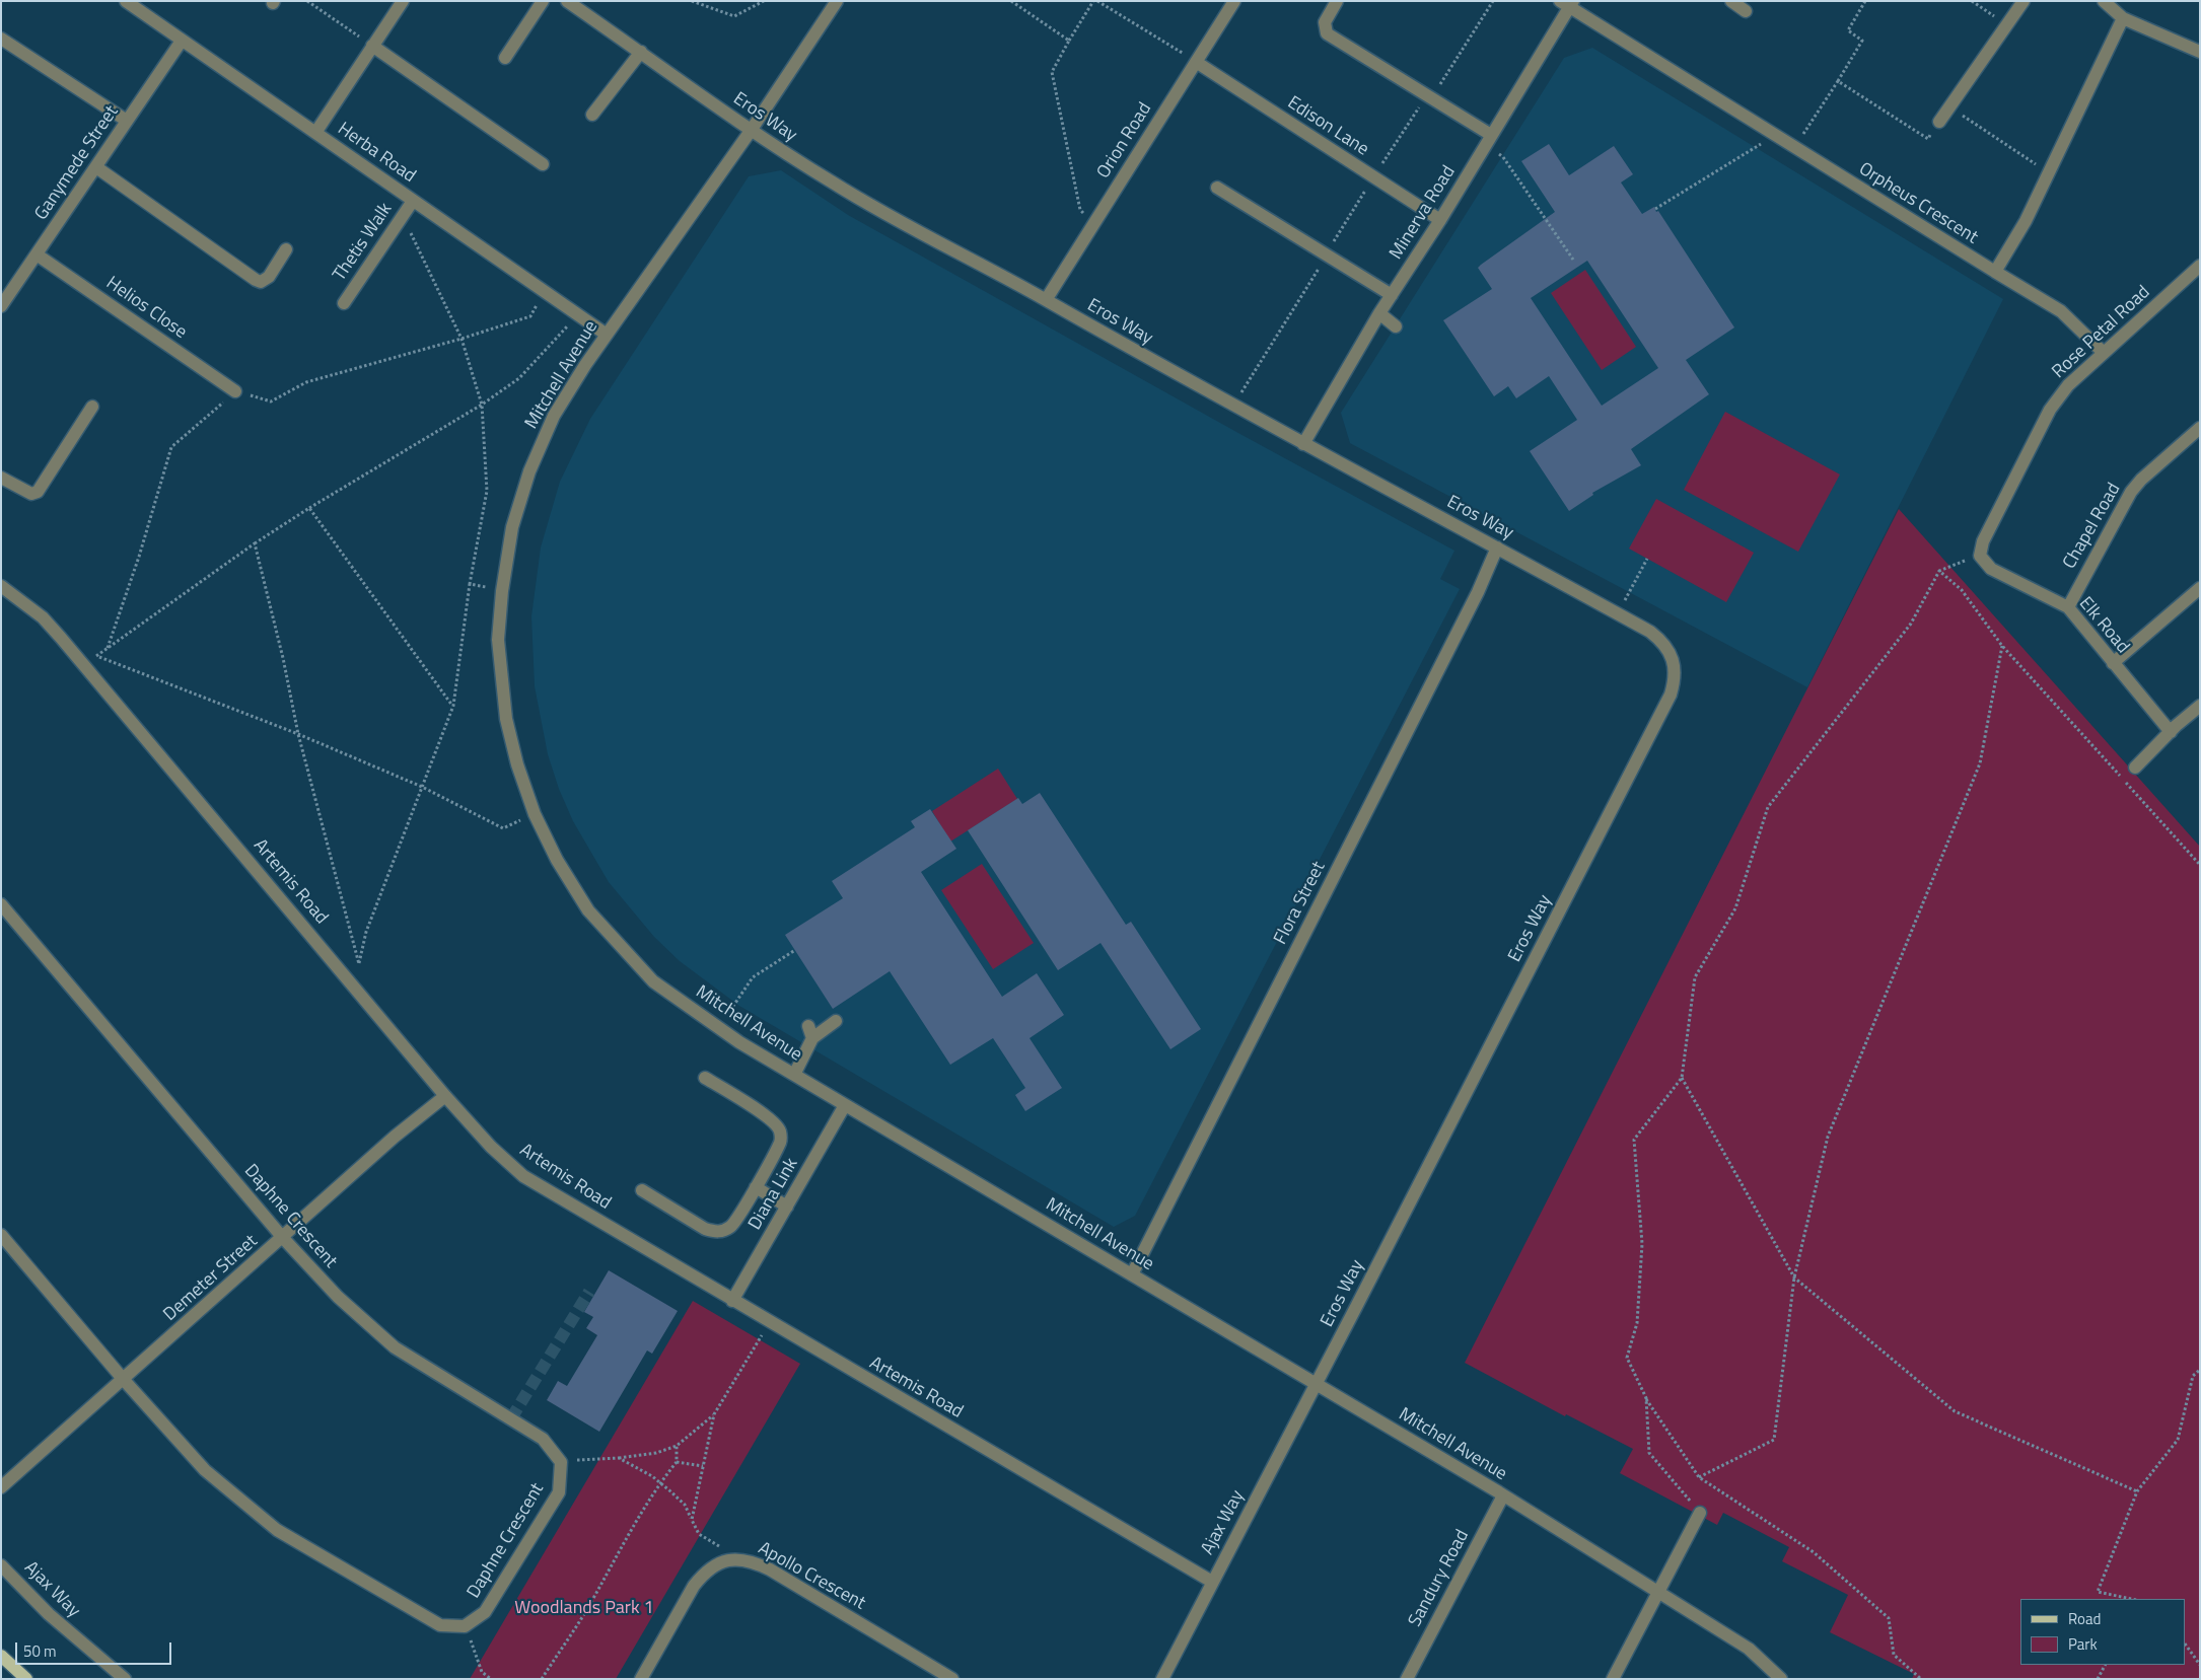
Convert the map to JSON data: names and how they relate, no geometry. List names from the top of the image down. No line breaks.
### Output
{"streets":{"street":["Eros Way","Edison Lane","Orion Road","Herba Road","Ganymede Street","Orpheus Crescent","Minerva Road","Thetis Walk","Helios Close","Rose Petal Road","Mitchell Avenue","Chapel Road","Elk Road","Artemis Road","Flora Street","Diana Link","Daphne Crescent","Demeter Street","Ajax Way","Apollo Crescent","Sandury Road"]},"crossings":[["Eros Way","Orion Road"],["Eros Way","Minerva Road"],["Eros Way","Mitchell Avenue"],["Eros Way","Flora Street"],["Eros Way","Ajax Way"],["Edison Lane","Orion Road"],["Edison Lane","Minerva Road"],["Herba Road","Ganymede Street"],["Herba Road","Thetis Walk"],["Herba Road","Mitchell Avenue"],["Ganymede Street","Helios Close"],["Orpheus Crescent","Minerva Road"],["Orpheus Crescent","Rose Petal Road"],["Rose Petal Road","Elk Road"],["Mitchell Avenue","Flora Street"],["Mitchell Avenue","Diana Link"],["Mitchell Avenue","Ajax Way"],["Mitchell Avenue","Sandury Road"],["Chapel Road","Elk Road"],["Artemis Road","Diana Link"],["Artemis Road","Demeter Street"],["Artemis Road","Ajax Way"],["Daphne Crescent","Demeter Street"]],"parks":["Woodlands Park 1"],"legend":["Road","Park"],"scale_bar":"50 m"}
